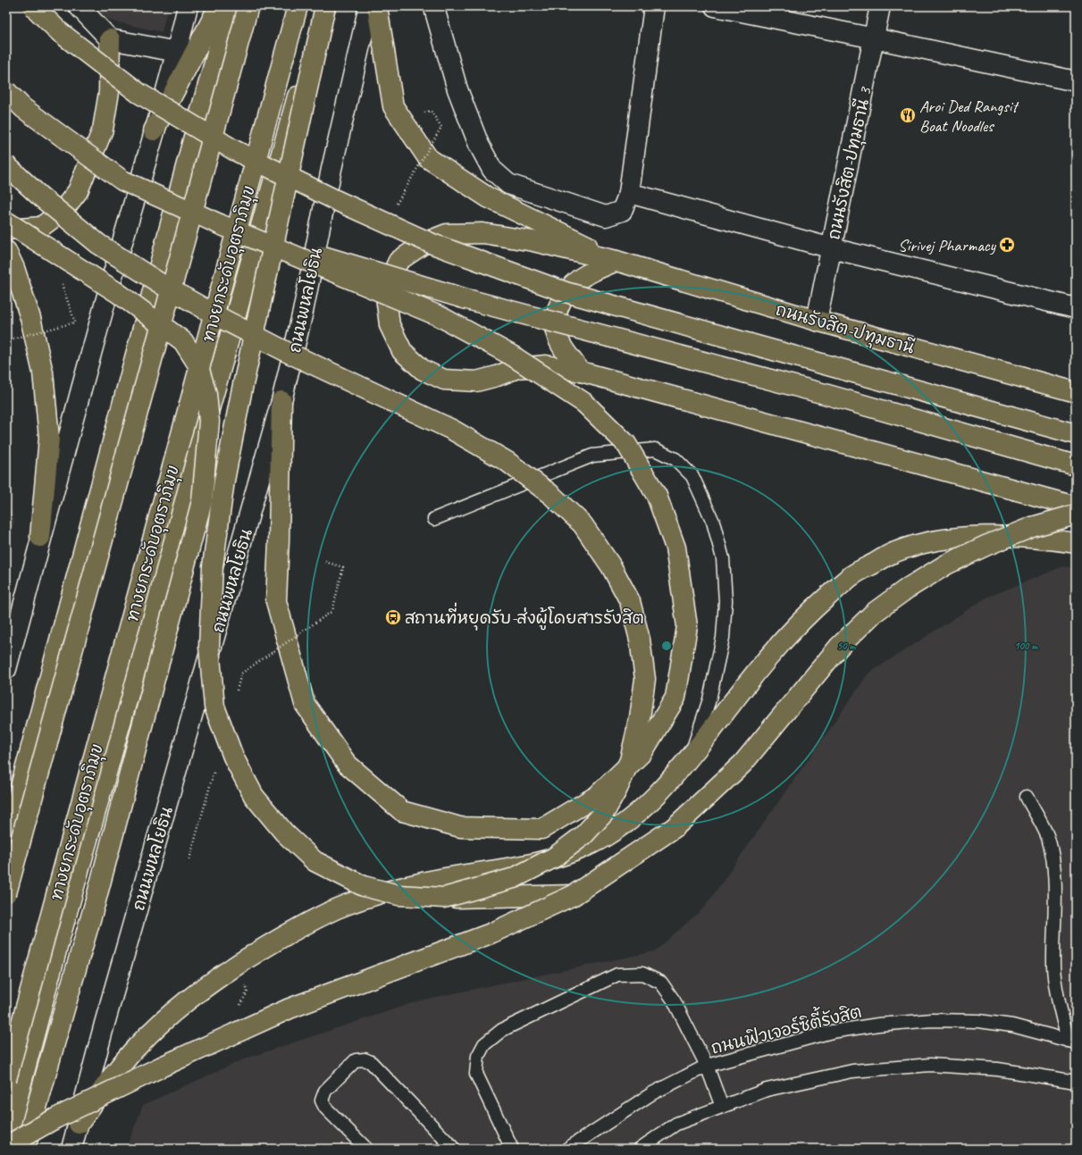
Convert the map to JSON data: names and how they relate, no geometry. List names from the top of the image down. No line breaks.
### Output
{"streets":{"main road":["ถนนรังสิต-ปทุมธานี 3","ทางยกระดับอุตราภิมุข","ถนนพหลโยธิน","ถนนรังสิต-ปทุมธานี"],"lane":["ถนนฟิวเจอร์ซิตี้รังสิต"]},"crossings":[["ถนนรังสิต-ปทุมธานี 3","ถนนรังสิต-ปทุมธานี"]],"places":{"restaurant":["Aroi Ded Rangsit Boat Noodles"],"pharmacy":["Sirivej Pharmacy"],"bus stop":["สถานที่หยุดรับ-ส่งผู้โดยสารรังสิต"]},"rings":["50 m","100 m"]}
